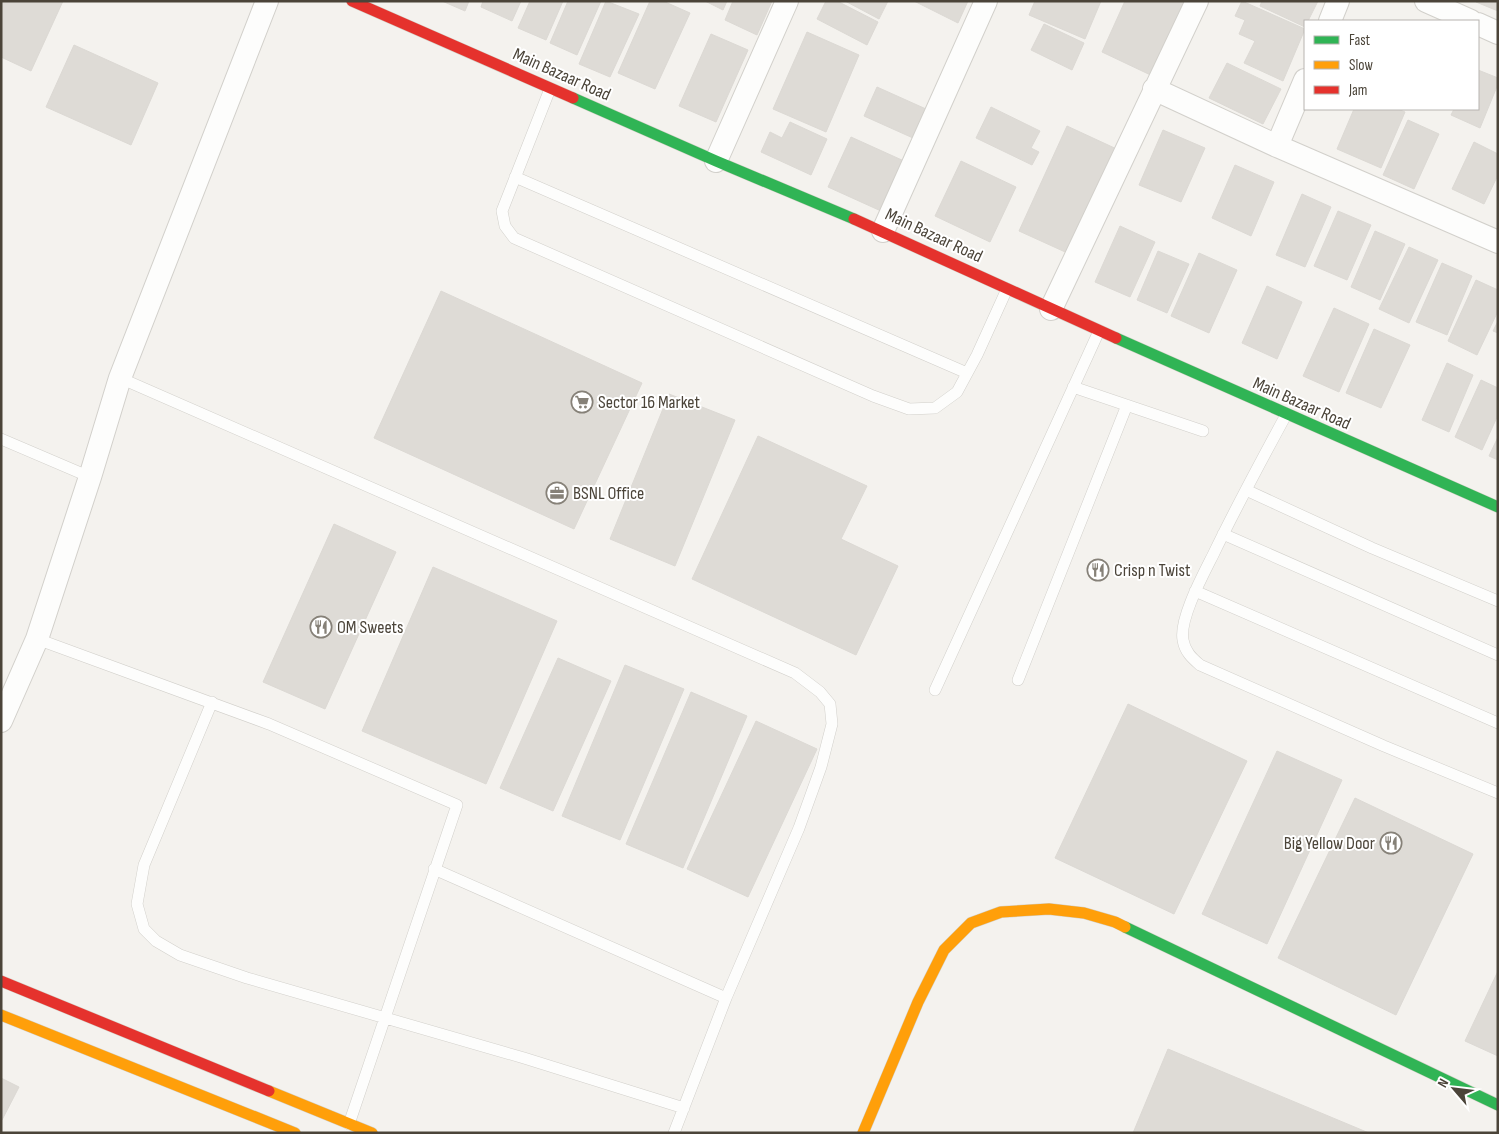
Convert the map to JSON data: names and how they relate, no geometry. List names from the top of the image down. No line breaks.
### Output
{"streets":{"street":["Main Bazaar Road"]},"places":{"supermarket":["Sector 16 Market"],"office":["BSNL Office"],"restaurant":["Crisp n Twist","OM Sweets","Big Yellow Door"]},"legend":["Fast","Slow","Jam"],"north":"top left"}
